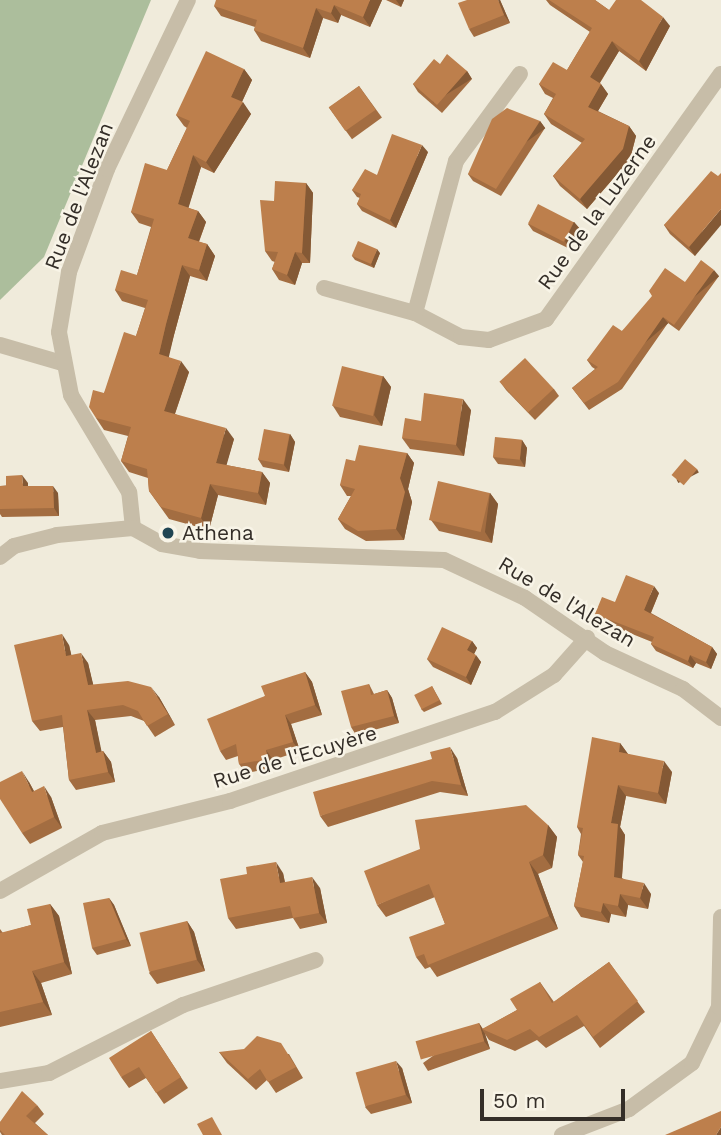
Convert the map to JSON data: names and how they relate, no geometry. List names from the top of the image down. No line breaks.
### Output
{"streets":{"street":["Rue de l'Alezan","Rue de la Luzerne","Rue de l'Ecuyère"]},"crossings":[["Rue de l'Alezan","Rue de l'Ecuyère"]],"places":["Athena"],"scale_bar":"50 m"}
